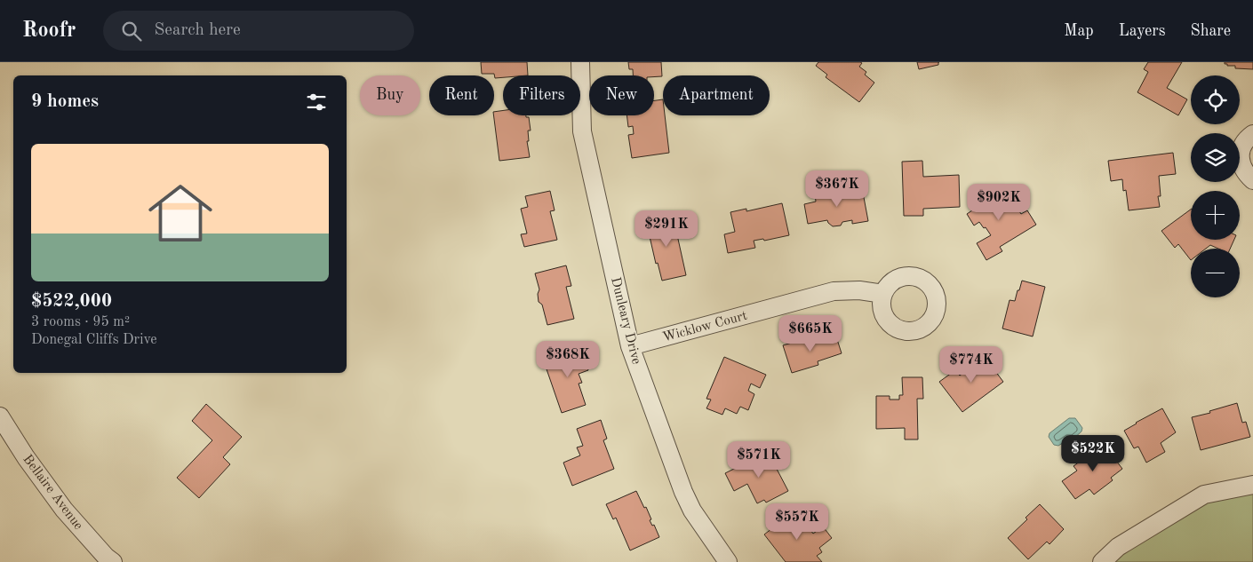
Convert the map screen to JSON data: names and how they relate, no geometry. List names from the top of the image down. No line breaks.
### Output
{"streets":{"street":["Dunleary Drive","Wicklow Court","Bellaire Avenue"]},"crossings":[["Dunleary Drive","Wicklow Court"]],"page":{"header":"Roofr","search":"Search here","nav":["Map","Layers","Share"],"map_buttons":["+","−"],"chip":["Buy","Rent","Filters","New","Apartment"],"heading":"9 homes","list":[{"name":"$522,000","note":"3 rooms · 95 m² · Donegal Cliffs Drive"}],"price":["$367K","$902K","$291K","$665K","$368K","$774K","$522K","$571K","$557K"]}}
